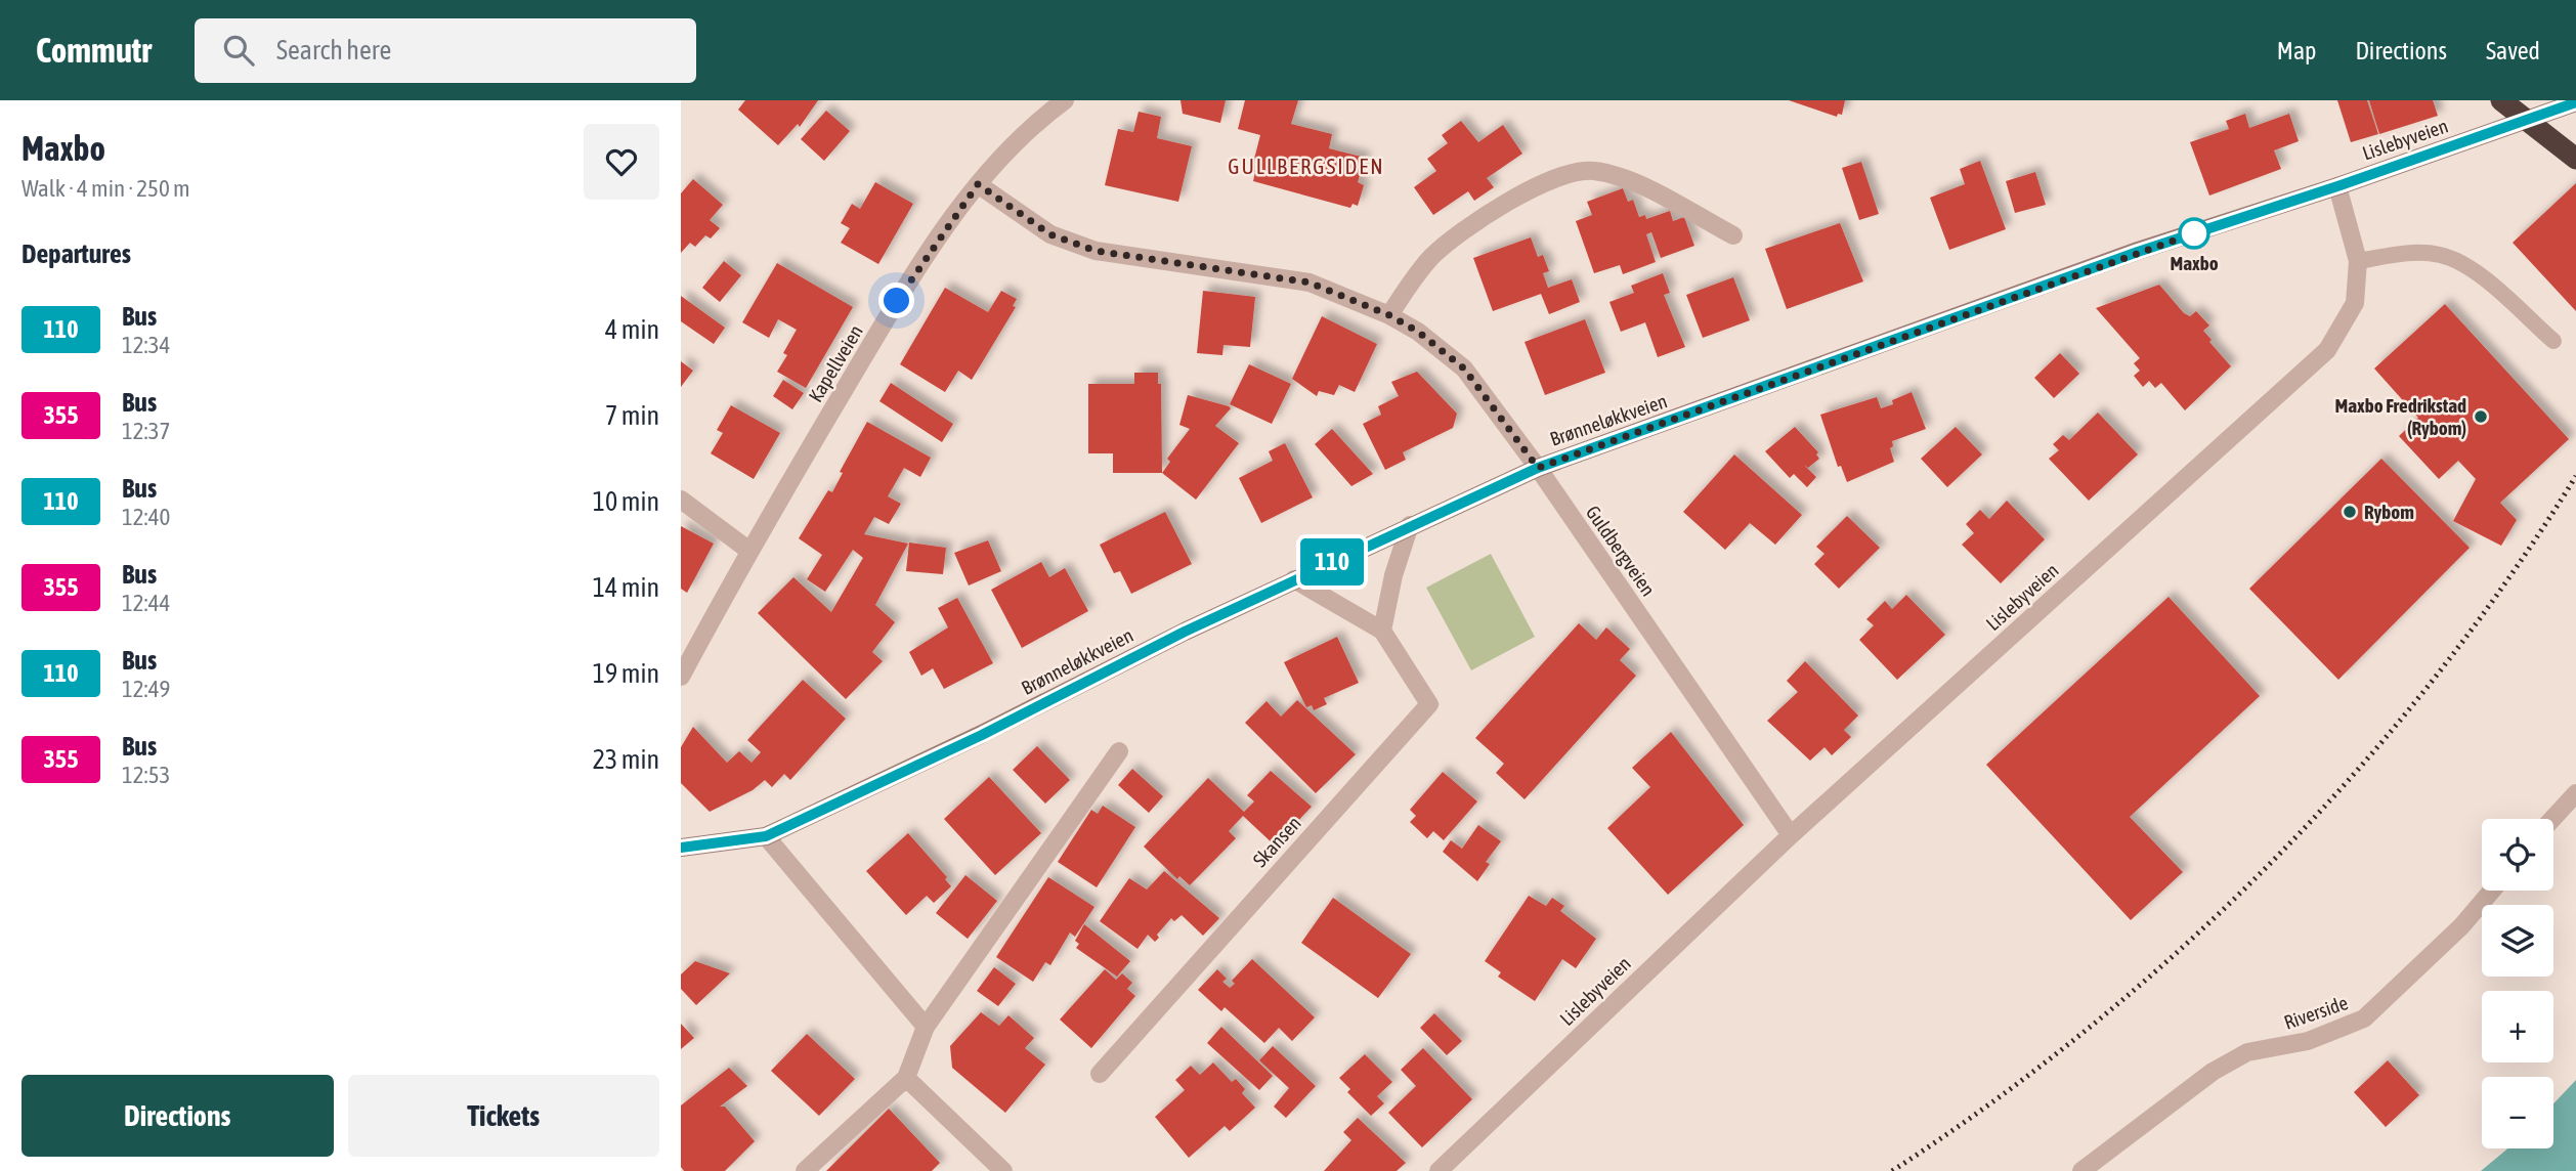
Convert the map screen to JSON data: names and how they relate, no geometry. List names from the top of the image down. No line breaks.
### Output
{"streets":{"street":["Lislebyveien","Kapellveien","Brønneløkkveien","Guldbergveien","Skansen","Riverside"]},"crossings":[["Lislebyveien","Brønneløkkveien"],["Lislebyveien","Guldbergveien"],["Kapellveien","Guldbergveien"],["Brønneløkkveien","Guldbergveien"],["Brønneløkkveien","Skansen"]],"districts":["GULLBERGSIDEN"],"places":["Maxbo","Maxbo Fredrikstad (Rybom)","Rybom"],"lines":["bus line 110"],"page":{"header":"Commutr","search":"Search here","nav":["Map","Directions","Saved"],"heading":[["Maxbo","Walk · 4 min · 250 m"],"Departures"],"on_map":"110","list":[{"mark":"110","name":"Bus","note":"12:34","value":"4 min"},{"mark":"355","name":"Bus","note":"12:37","value":"7 min"},{"mark":"110","name":"Bus","note":"12:40","value":"10 min"},{"mark":"355","name":"Bus","note":"12:44","value":"14 min"},{"mark":"110","name":"Bus","note":"12:49","value":"19 min"},{"mark":"355","name":"Bus","note":"12:53","value":"23 min"}],"map_buttons":["+","−"],"buttons":["Directions","Tickets"]}}
